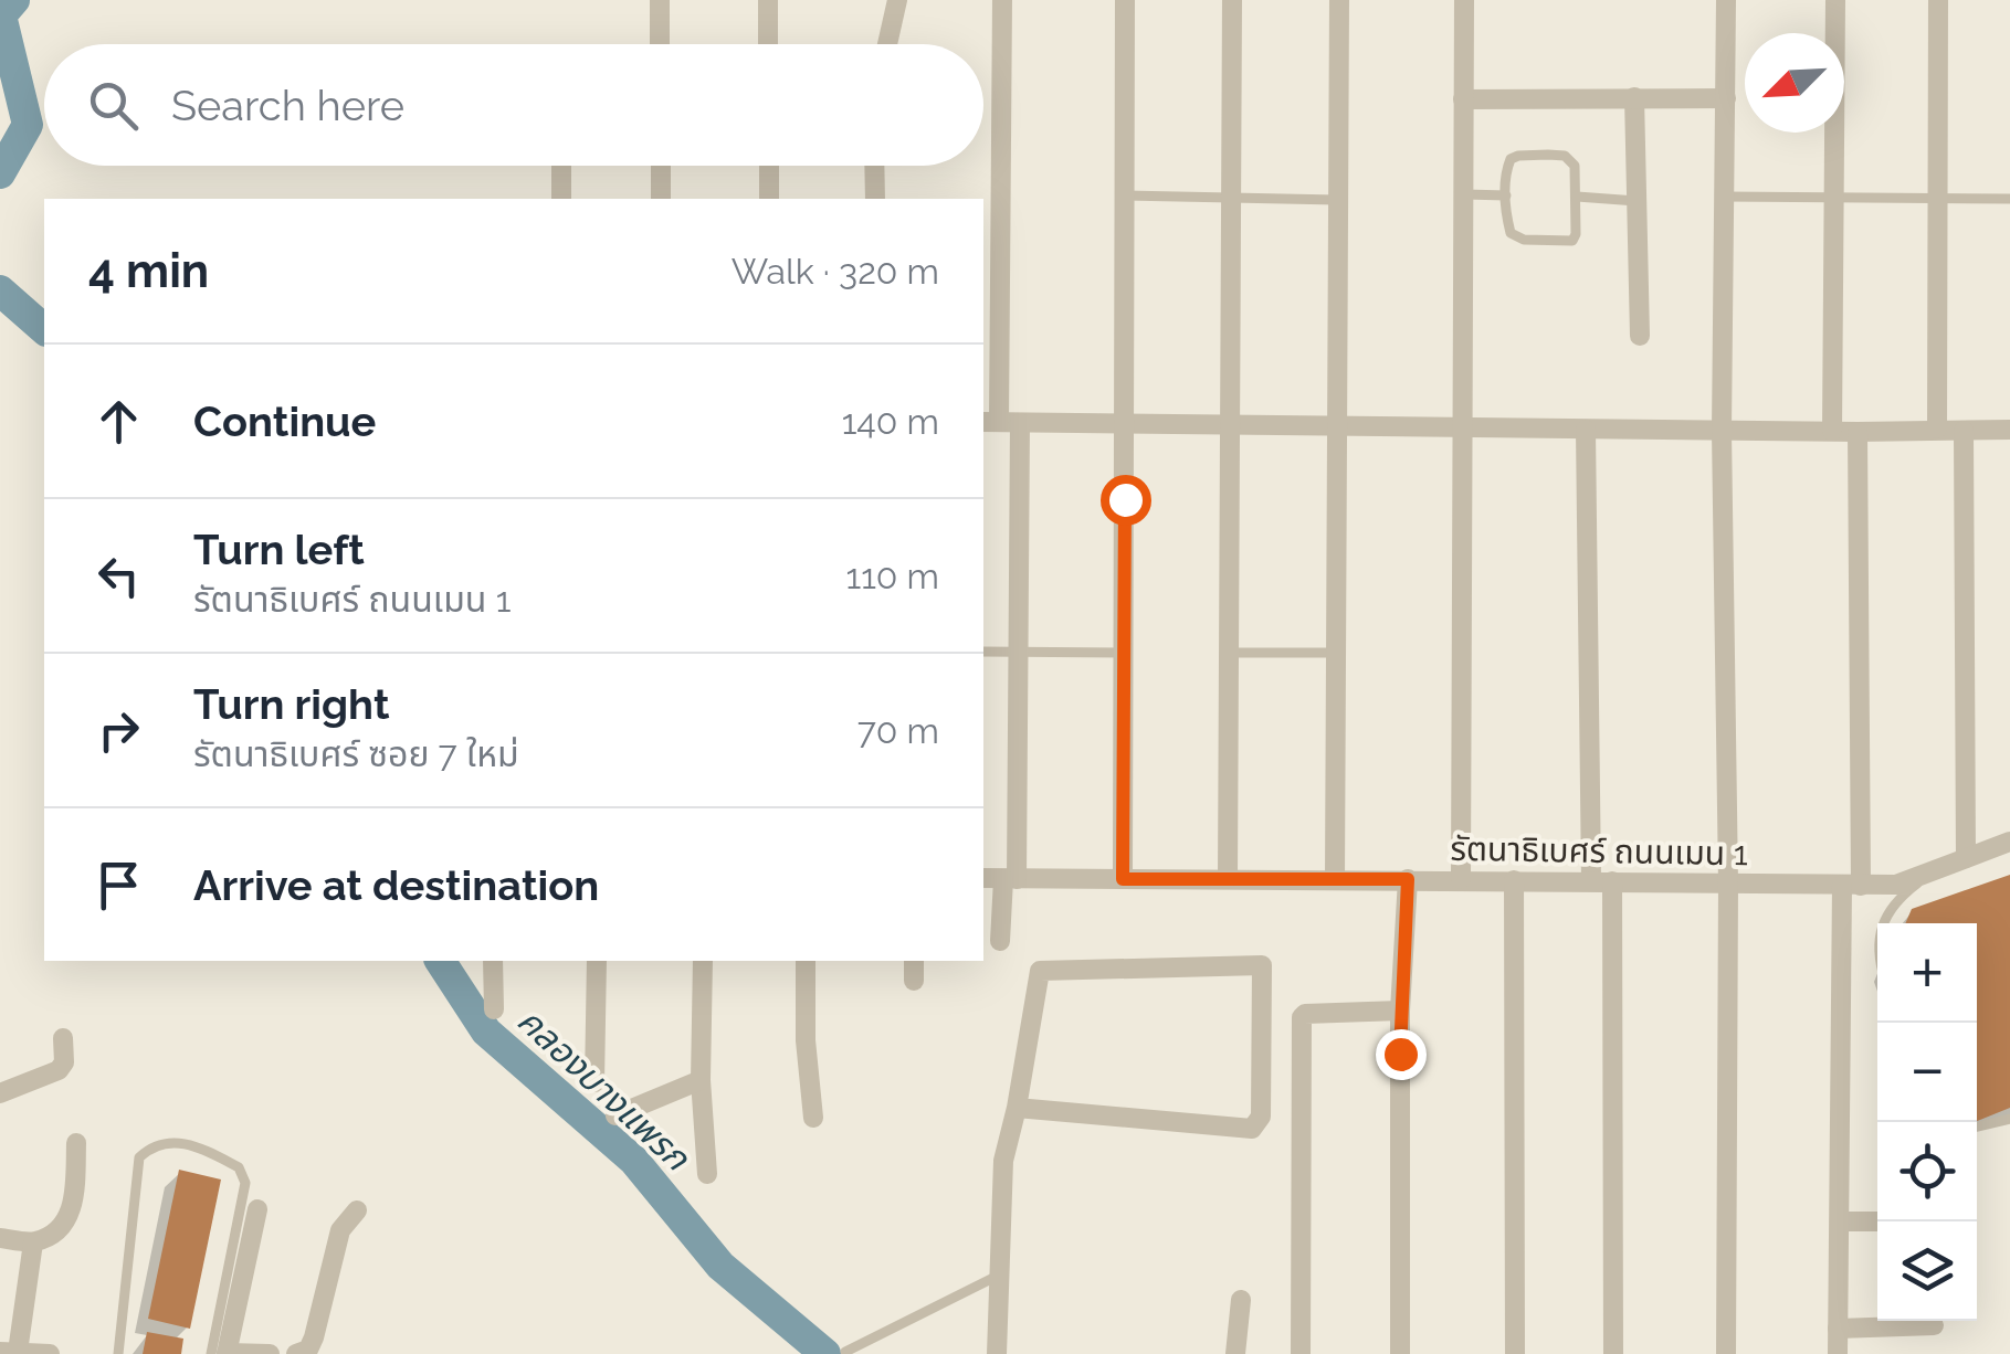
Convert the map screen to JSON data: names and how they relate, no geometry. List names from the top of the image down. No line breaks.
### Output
{"streets":{"street":["รัตนาธิเบศร์ ถนนเมน 1"]},"water":["คลองบางแพรก"],"north":"bottom left","page":{"search":"Search here","heading":["4 min","Walk · 320 m"],"list":[["Continue","140 m"],["Turn left","รัตนาธิเบศร์ ถนนเมน 1","110 m"],["Turn right","รัตนาธิเบศร์ ซอย 7 ใหม่","70 m"],"Arrive at destination"],"map_buttons":["+","−"]}}
